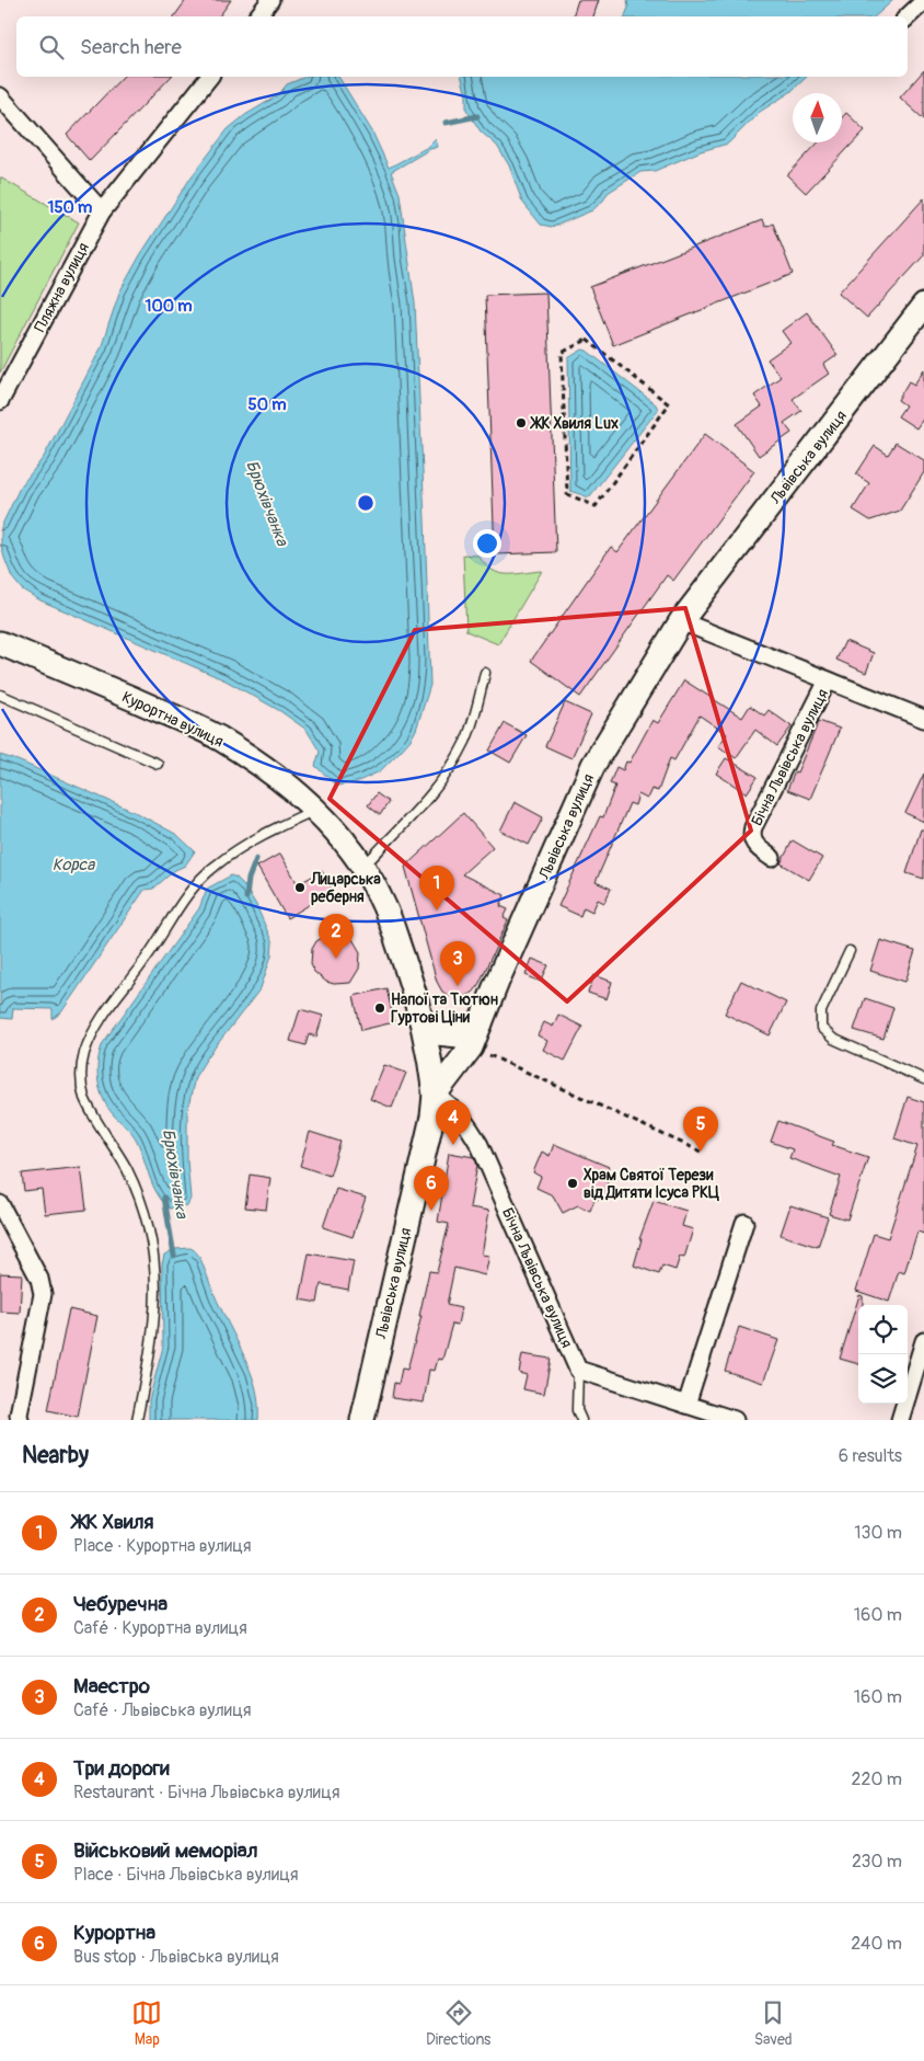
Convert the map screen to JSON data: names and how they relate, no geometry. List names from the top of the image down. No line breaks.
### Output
{"streets":{"main road":["Львівська вулиця","Курортна вулиця"],"street":["Пляжна вулиця","Бічна Львівська вулиця"]},"crossings":[["Львівська вулиця","Курортна вулиця"],["Львівська вулиця","Бічна Львівська вулиця"],["Курортна вулиця","Бічна Львівська вулиця"]],"water":["Брюхівчанка","Корса"],"places":["ЖК Хвиля Lux","Лицарська реберня","Напої та Тютюн Гуртові Ціни","Храм Святої Терези від Дитяти Ісуса РКЦ"],"north":"top","page":{"search":"Search here","pins":["1","2","3","4","5","6"],"heading":["Nearby","6 results"],"list":[{"mark":"1","name":"ЖК Хвиля","note":"Place · Курортна вулиця","value":"130 m"},{"mark":"2","name":"Чебуречна","note":"Café · Курортна вулиця","value":"160 m"},{"mark":"3","name":"Маестро","note":"Café · Львівська вулиця","value":"160 m"},{"mark":"4","name":"Три дороги","note":"Restaurant · Бічна Львівська вулиця","value":"220 m"},{"mark":"5","name":"Військовий меморіал","note":"Place · Бічна Львівська вулиця","value":"230 m"},{"mark":"6","name":"Курортна","note":"Bus stop · Львівська вулиця","value":"240 m"}],"nav":["Map","Directions","Saved"]},"rings":["150 m","100 m","50 m"]}
